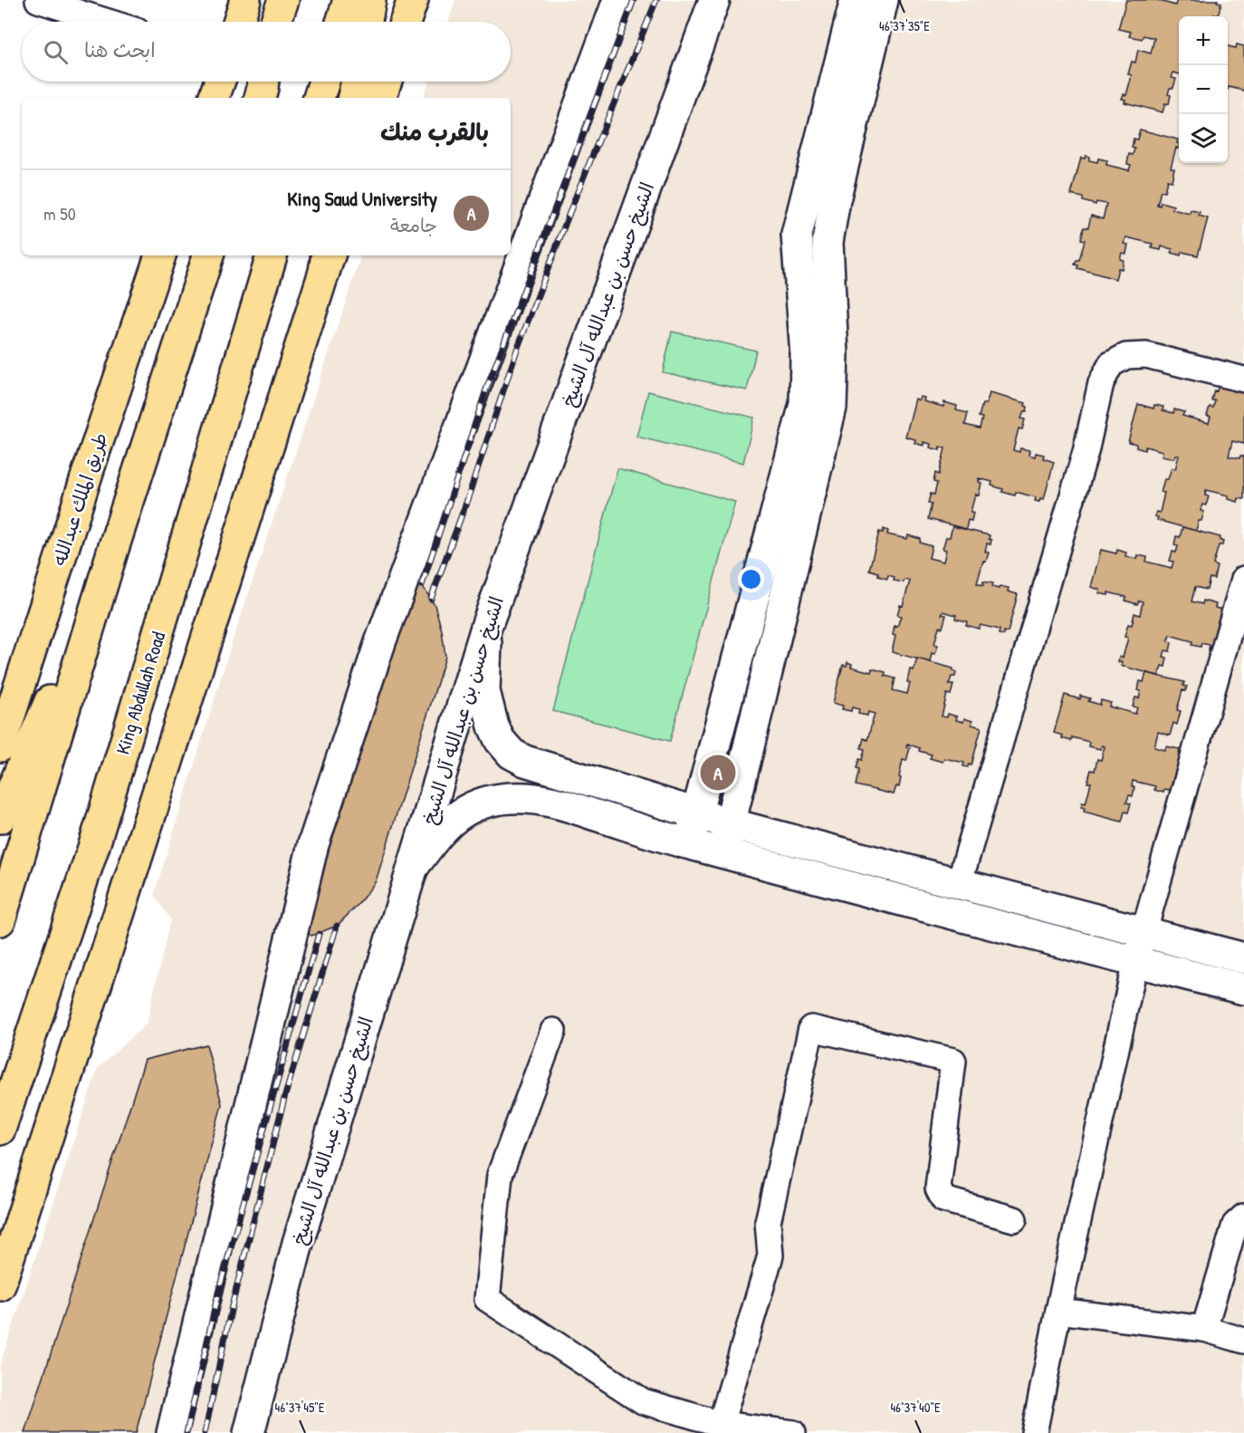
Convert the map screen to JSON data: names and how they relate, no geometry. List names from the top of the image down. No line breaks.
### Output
{"streets":{"main road":["طريق الملك عبدالله","King Abdullah Road"],"street":["الشيخ حسن بن عبدالله آل الشيخ"]},"page":{"map_buttons":["+","−"],"search":"ابحث هنا","heading":"بالقرب منك","list":[{"mark":"A","name":"King Saud University","note":"جامعة","value":"50 m"}],"pins":"A"},"coordinates":["46°37'35\"E","46°37'45\"E","46°37'40\"E"]}
